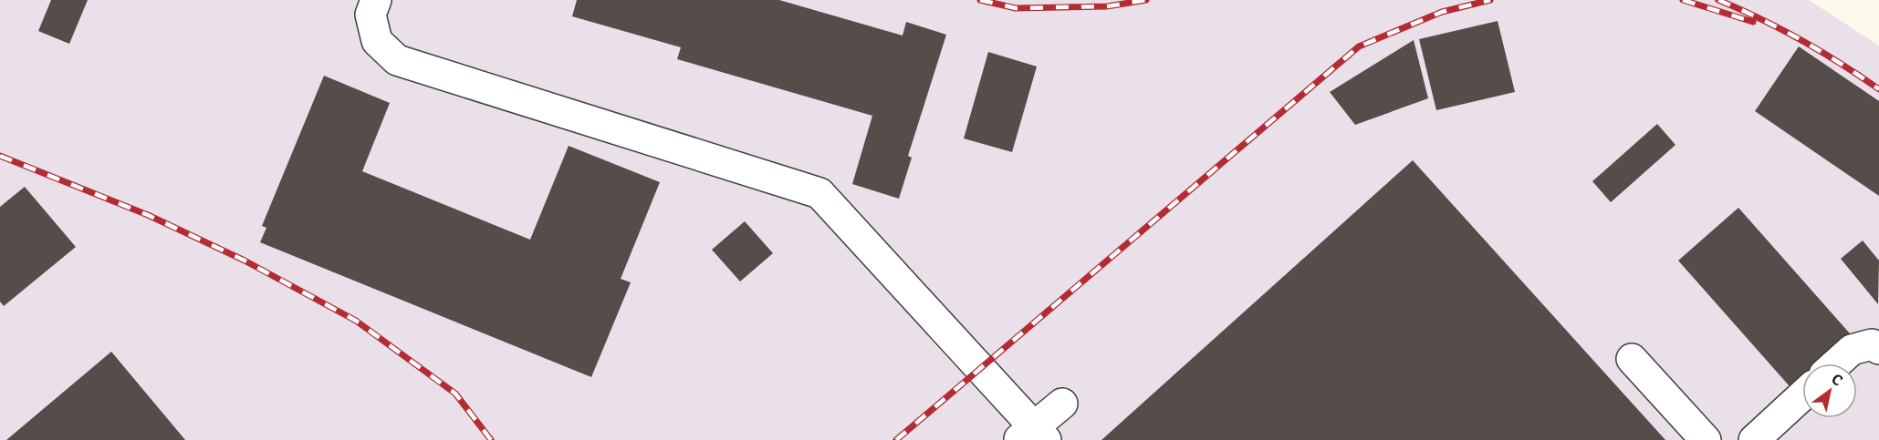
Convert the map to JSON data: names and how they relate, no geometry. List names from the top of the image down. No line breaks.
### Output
{"north":"top right"}
